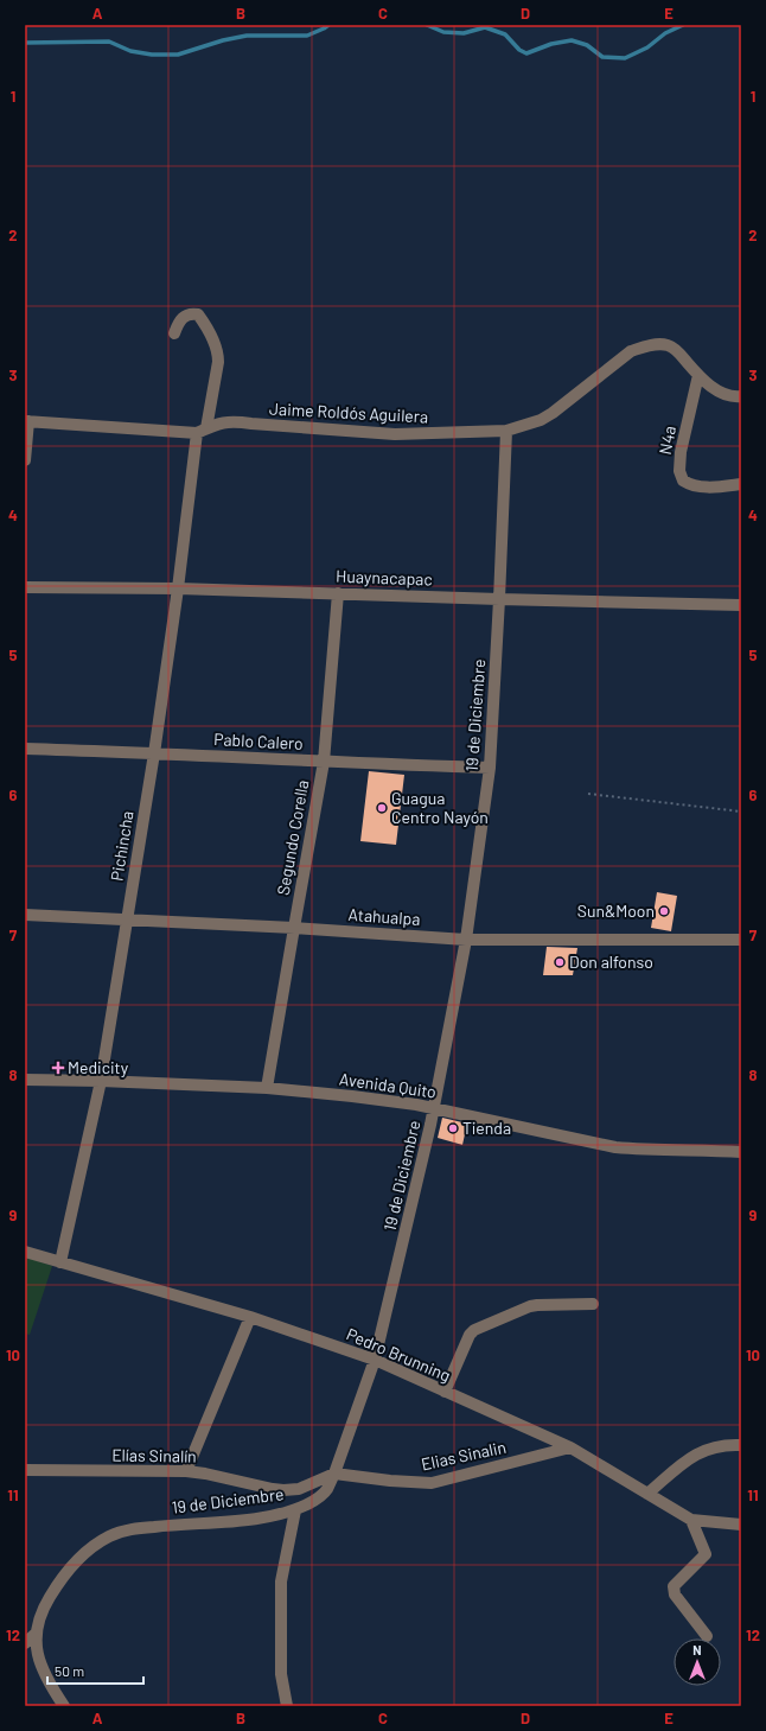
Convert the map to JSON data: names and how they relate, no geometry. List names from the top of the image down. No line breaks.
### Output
{"streets":{"street":["Jaime Roldós Aguilera","N4a","Huaynacapac","19 de Diciembre","Pablo Calero","Segundo Corella","Pichincha","Atahualpa","Avenida Quito","Pedro Brunning","Elías Sinalín","Elias Sinalin"]},"crossings":[["Jaime Roldós Aguilera","N4a"],["Jaime Roldós Aguilera","19 de Diciembre"],["Jaime Roldós Aguilera","Pichincha"],["Huaynacapac","19 de Diciembre"],["Huaynacapac","Segundo Corella"],["Huaynacapac","Pichincha"],["19 de Diciembre","Pablo Calero"],["19 de Diciembre","Atahualpa"],["19 de Diciembre","Avenida Quito"],["19 de Diciembre","Pedro Brunning"],["19 de Diciembre","Elías Sinalín"],["19 de Diciembre","Elias Sinalin"],["Pablo Calero","Segundo Corella"],["Pablo Calero","Pichincha"],["Segundo Corella","Atahualpa"],["Segundo Corella","Avenida Quito"],["Pichincha","Atahualpa"],["Pichincha","Avenida Quito"],["Pichincha","Pedro Brunning"],["Pedro Brunning","Elias Sinalin"],["Elías Sinalín","Elias Sinalin"]],"places":{"other":["Guagua Centro Nayón","Sun&Moon","Don alfonso","Tienda"],"health":["Medicity"]},"scale_bar":"50 m","north":"top","grid":{"columns":["A","B","C","D","E"],"rows":["1","2","3","4","5","6","7","8","9","10","11","12"]}}
